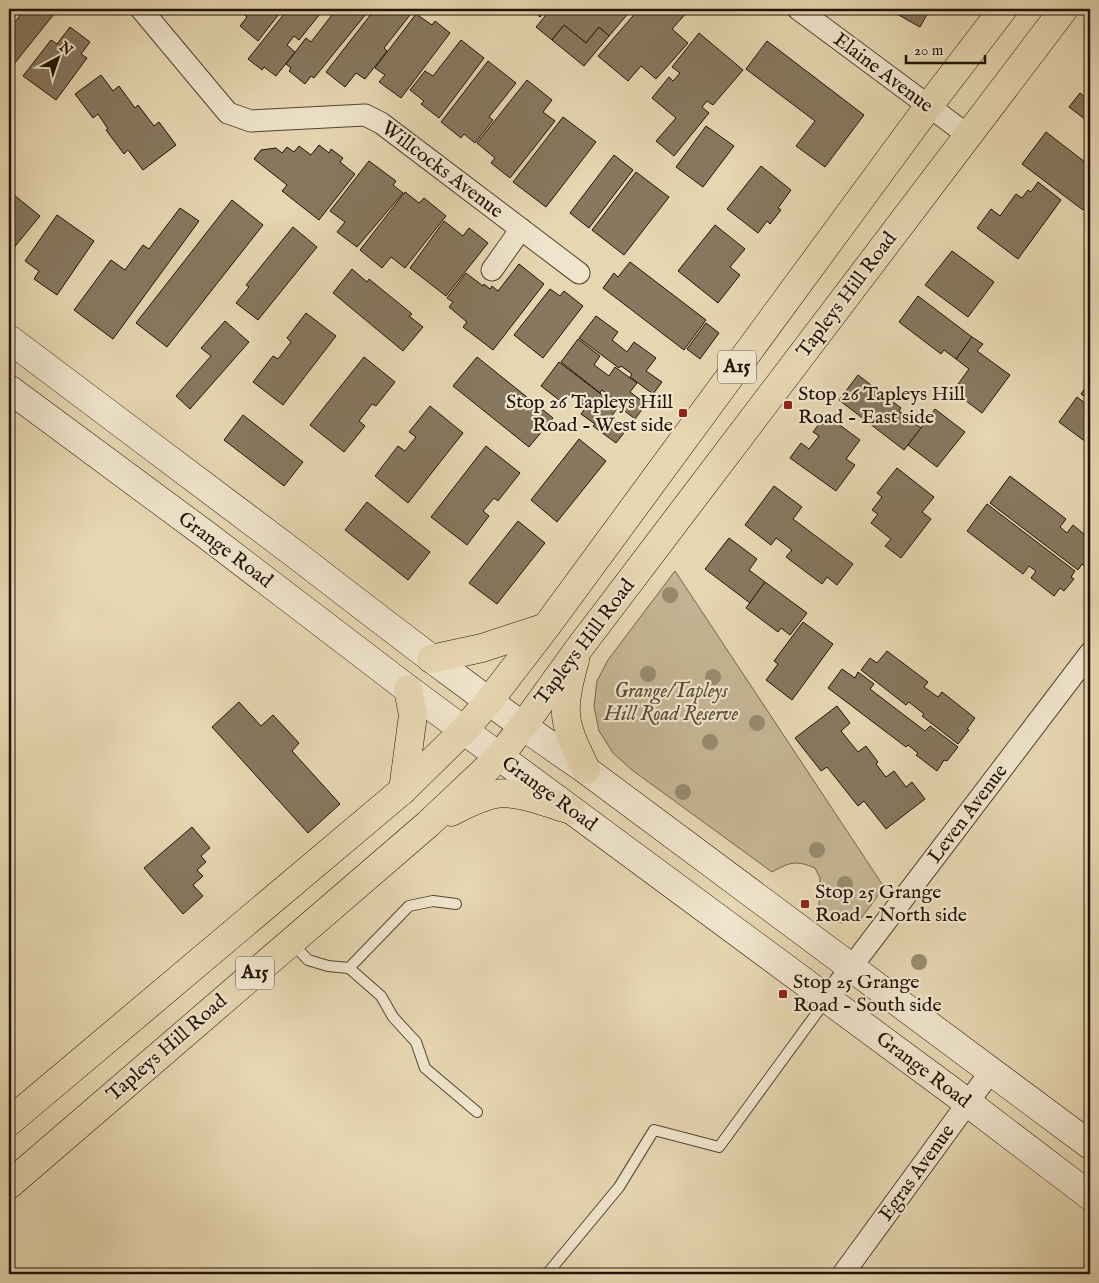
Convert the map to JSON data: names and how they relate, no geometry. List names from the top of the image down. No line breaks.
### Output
{"streets":{"main road":["Tapleys Hill Road","A15","Grange Road"],"street":["Elaine Avenue","Willcocks Avenue","Leven Avenue","Egras Avenue"]},"crossings":[["Elaine Avenue","Tapleys Hill Road"],["Tapleys Hill Road","Grange Road"],["Grange Road","Leven Avenue"],["Grange Road","Egras Avenue"]],"parks":["Grange/Tapleys Hill Road Reserve"],"places":{"transit":["Stop 26 Tapleys Hill Road - East side","Stop 26 Tapleys Hill Road - West side","Stop 25 Grange Road - North side","Stop 25 Grange Road - South side"]},"scale_bar":"20 m","north":"top right"}
